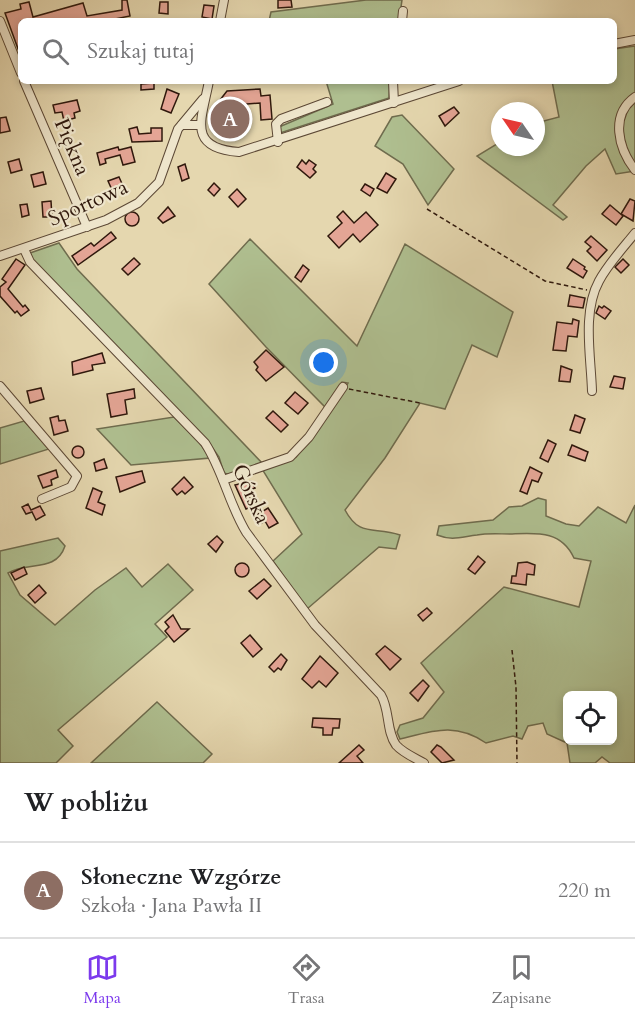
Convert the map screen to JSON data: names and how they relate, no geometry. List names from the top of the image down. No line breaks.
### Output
{"streets":{"street":["Piękna","Sportowa","Górska"]},"crossings":[["Piękna","Sportowa"],["Sportowa","Górska"]],"north":"top left","page":{"search":"Szukaj tutaj","pins":"A","heading":"W pobliżu","list":[{"mark":"A","name":"Słoneczne Wzgórze","note":"Szkoła · Jana Pawła II","value":"220 m"}],"nav":["Mapa","Trasa","Zapisane"]}}
